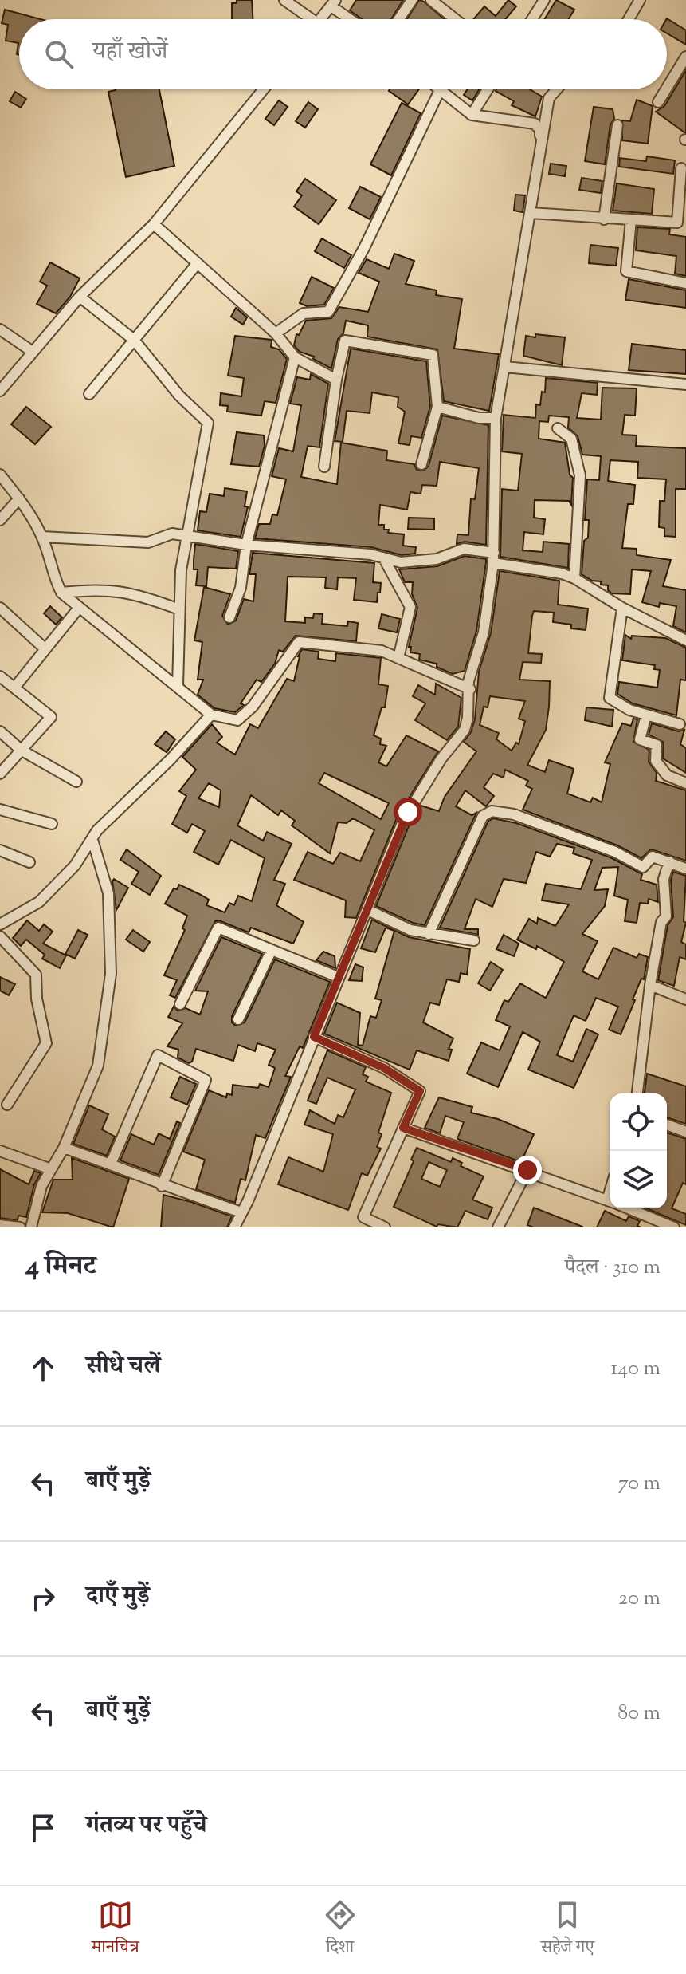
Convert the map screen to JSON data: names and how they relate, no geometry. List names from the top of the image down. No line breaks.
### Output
{"page":{"search":"यहाँ खोजें","heading":["4 मिनट","पैदल · 310 m"],"list":[["सीधे चलें","140 m"],["बाएँ मुड़ें","70 m"],["दाएँ मुड़ें","20 m"],["बाएँ मुड़ें","80 m"],"गंतव्य पर पहुँचे"],"nav":["मानचित्र","दिशा","सहेजे गए"]}}
